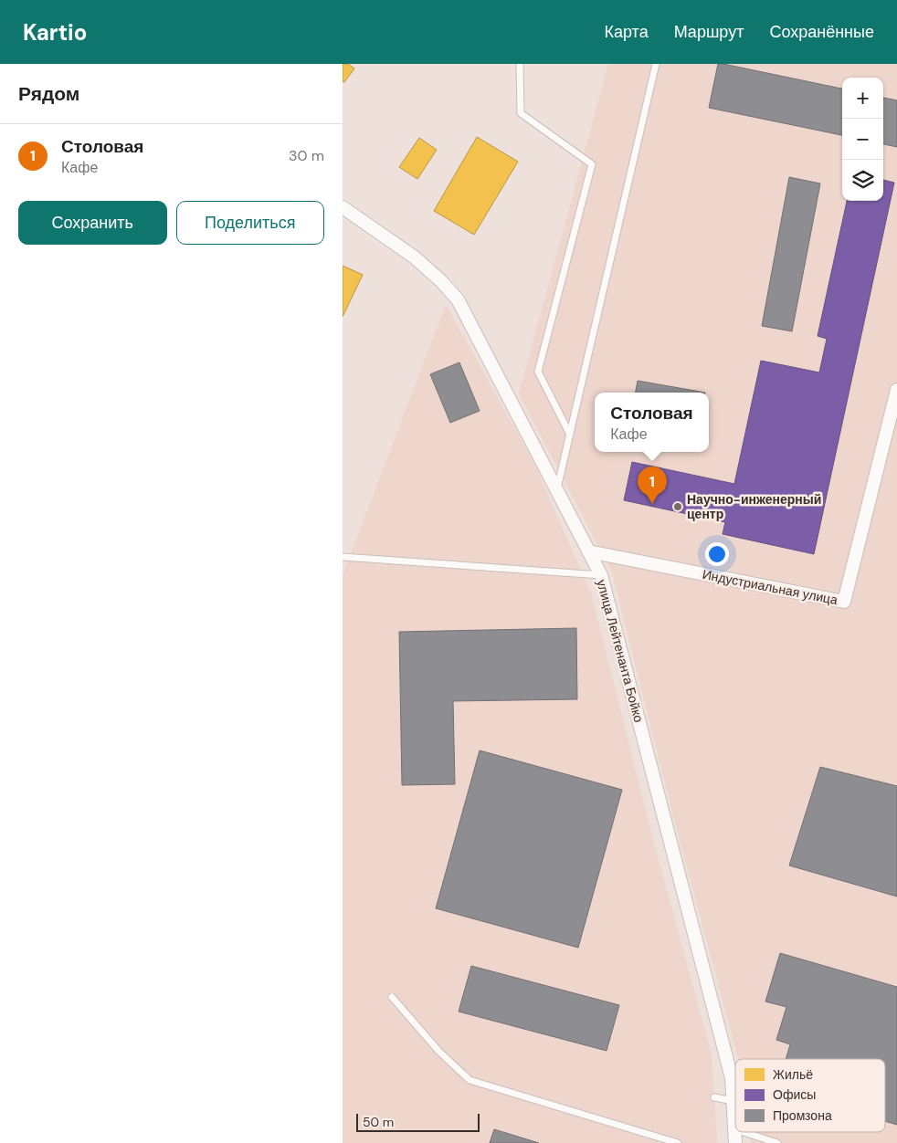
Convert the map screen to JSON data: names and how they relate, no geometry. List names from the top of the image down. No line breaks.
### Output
{"streets":{"street":["Индустриальная улица","улица Лейтенанта Бойко"]},"crossings":[["Индустриальная улица","улица Лейтенанта Бойко"]],"places":["Научно-инженерный центр"],"legend":["Жильё","Офисы","Промзона"],"scale_bar":"50 m","page":{"header":"Kartio","nav":["Карта","Маршрут","Сохранённые"],"heading":"Рядом","map_buttons":["+","−"],"list":[{"mark":"1","name":"Столовая","note":"Кафе","value":"30 m"}],"buttons":["Сохранить","Поделиться"],"popup":["Столовая","Кафе"],"pins":"1","scale":"50 m"}}
